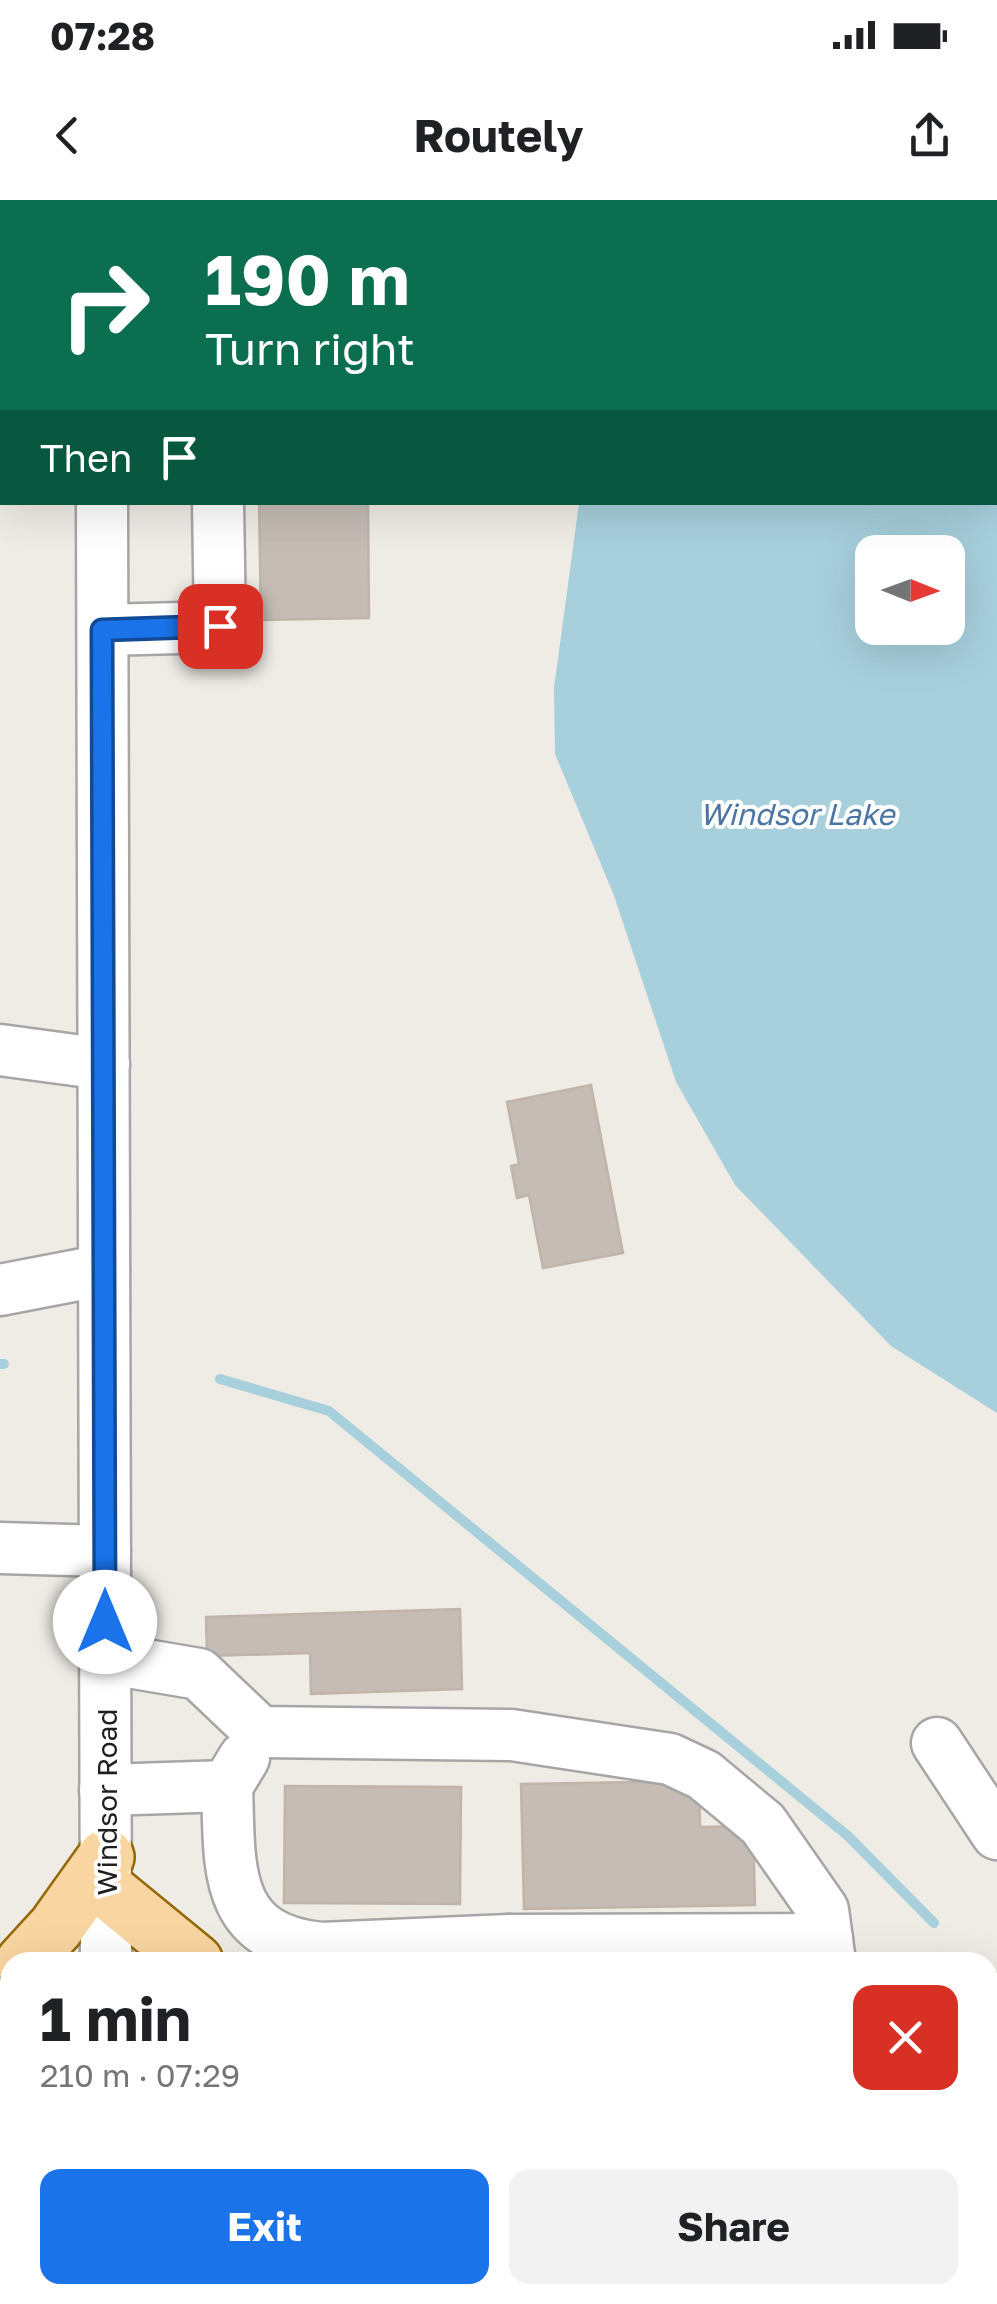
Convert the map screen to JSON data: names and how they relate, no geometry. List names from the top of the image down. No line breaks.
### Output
{"streets":{"street":["Windsor Road"]},"water":["Windsor Lake"],"north":"right","page":{"status":"07:28","header":"Routely","turn":["190 m","Turn right"],"then":"Then","heading":["1 min","210 m · 07:29"],"buttons":["Exit","Share"]}}
